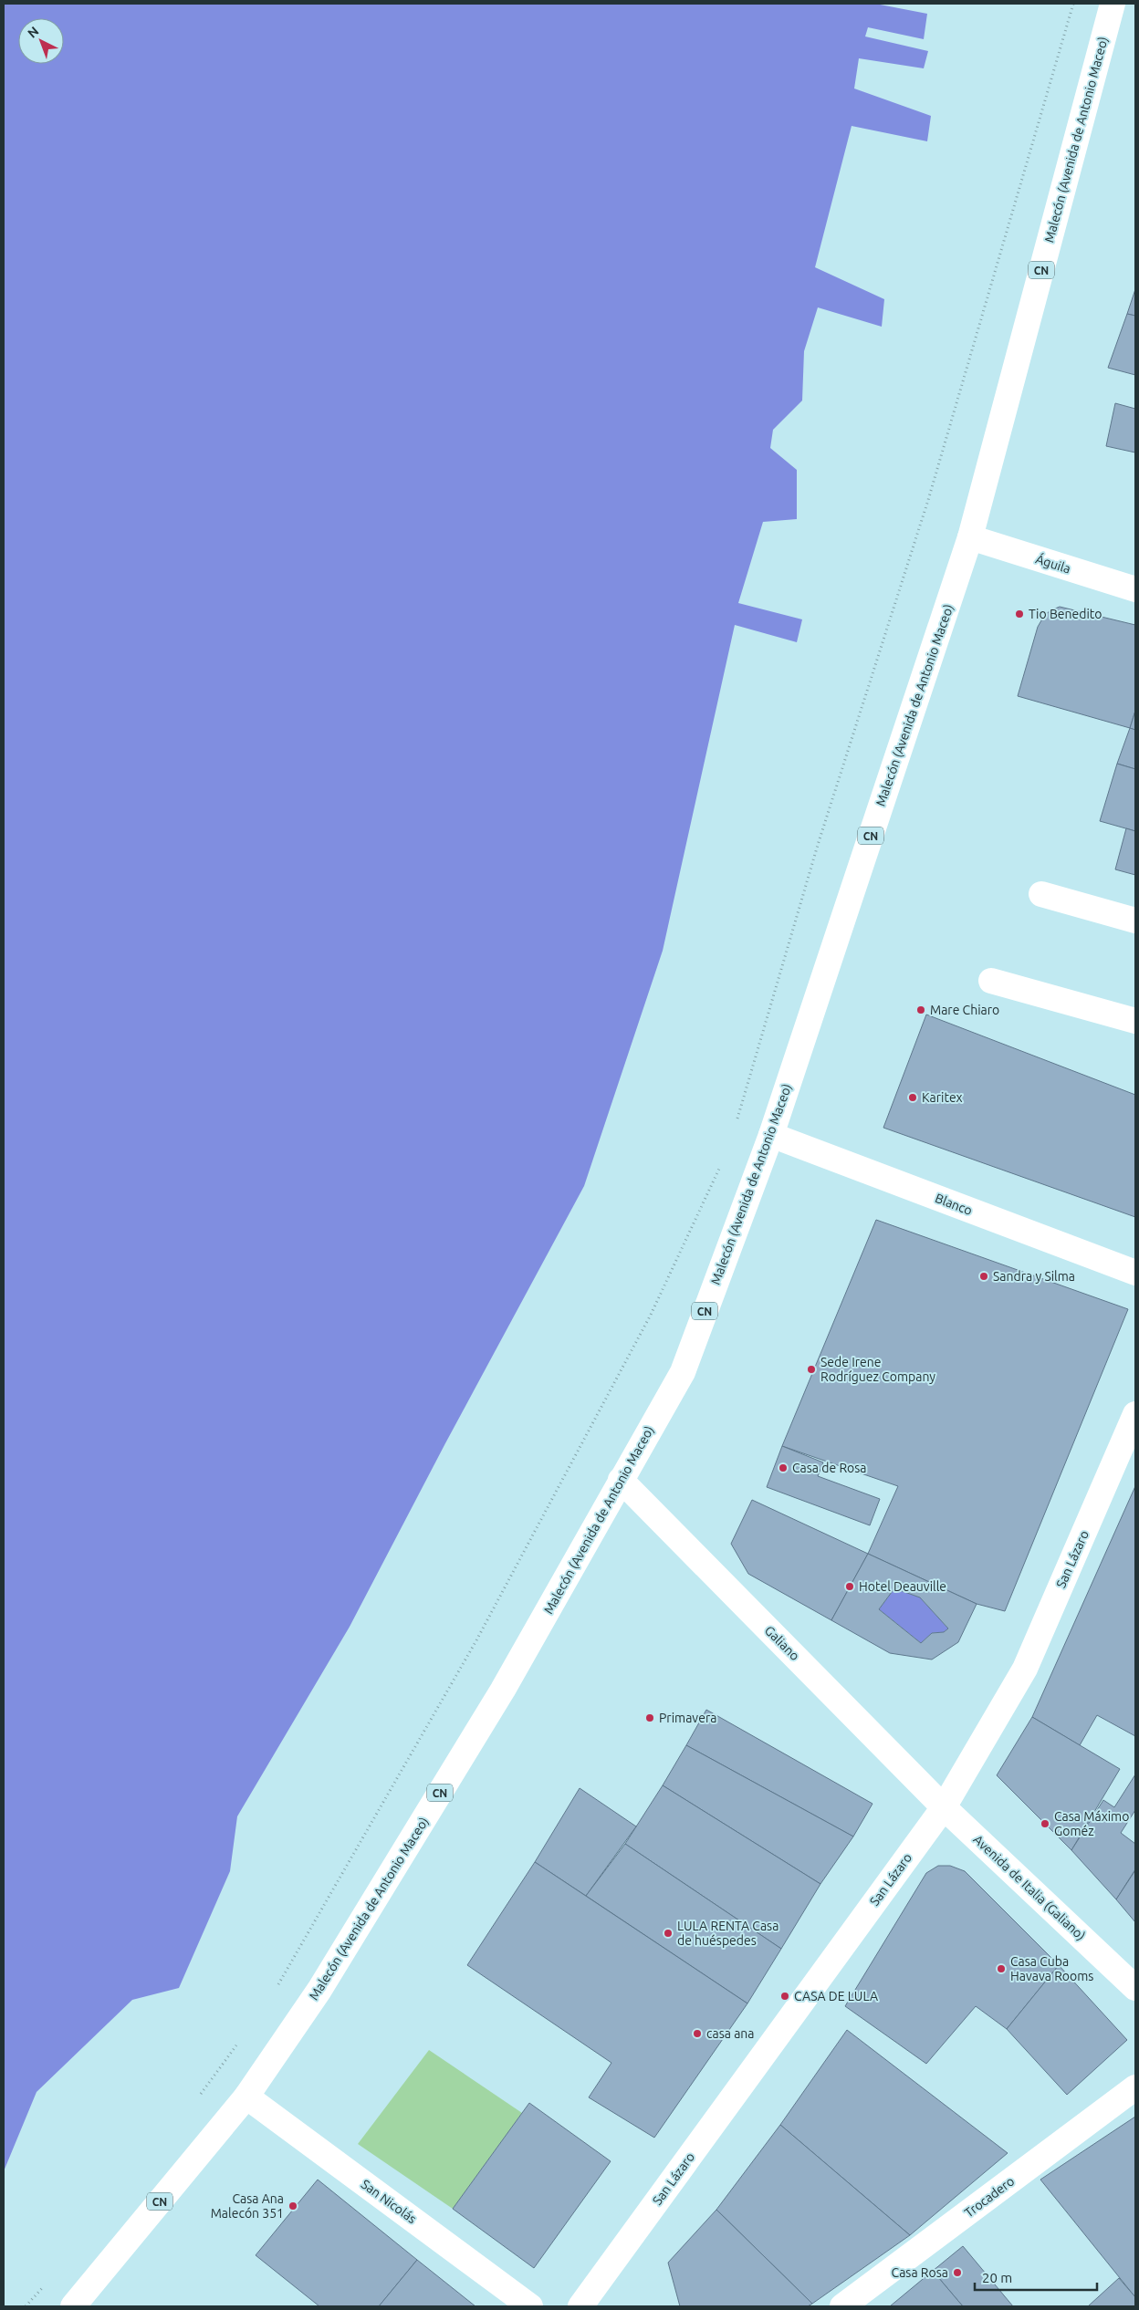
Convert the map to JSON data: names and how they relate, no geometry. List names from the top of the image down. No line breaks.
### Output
{"streets":{"main road":["Malecón (Avenida de Antonio Maceo)","CN","Águila","Blanco","San Lázaro","Galiano","Avenida de Italia (Galiano)","Trocadero","San Nicolás"]},"crossings":[["Malecón (Avenida de Antonio Maceo)","Águila"],["Malecón (Avenida de Antonio Maceo)","Blanco"],["Malecón (Avenida de Antonio Maceo)","Galiano"],["Malecón (Avenida de Antonio Maceo)","San Nicolás"],["San Lázaro","Galiano"],["San Lázaro","Avenida de Italia (Galiano)"],["Galiano","Avenida de Italia (Galiano)"]],"places":["Tio Benedito","Mare Chiaro","Karitex","Sandra y Silma","Sede Irene Rodríguez Company","Casa de Rosa","Hotel Deauville","Primavera","Casa Máximo Goméz","LULA RENTA Casa de huéspedes","Casa Cuba Havava Rooms","CASA DE LULA","casa ana","Casa Ana Malecón 351","Casa Rosa"],"scale_bar":"20 m","north":"top left"}
